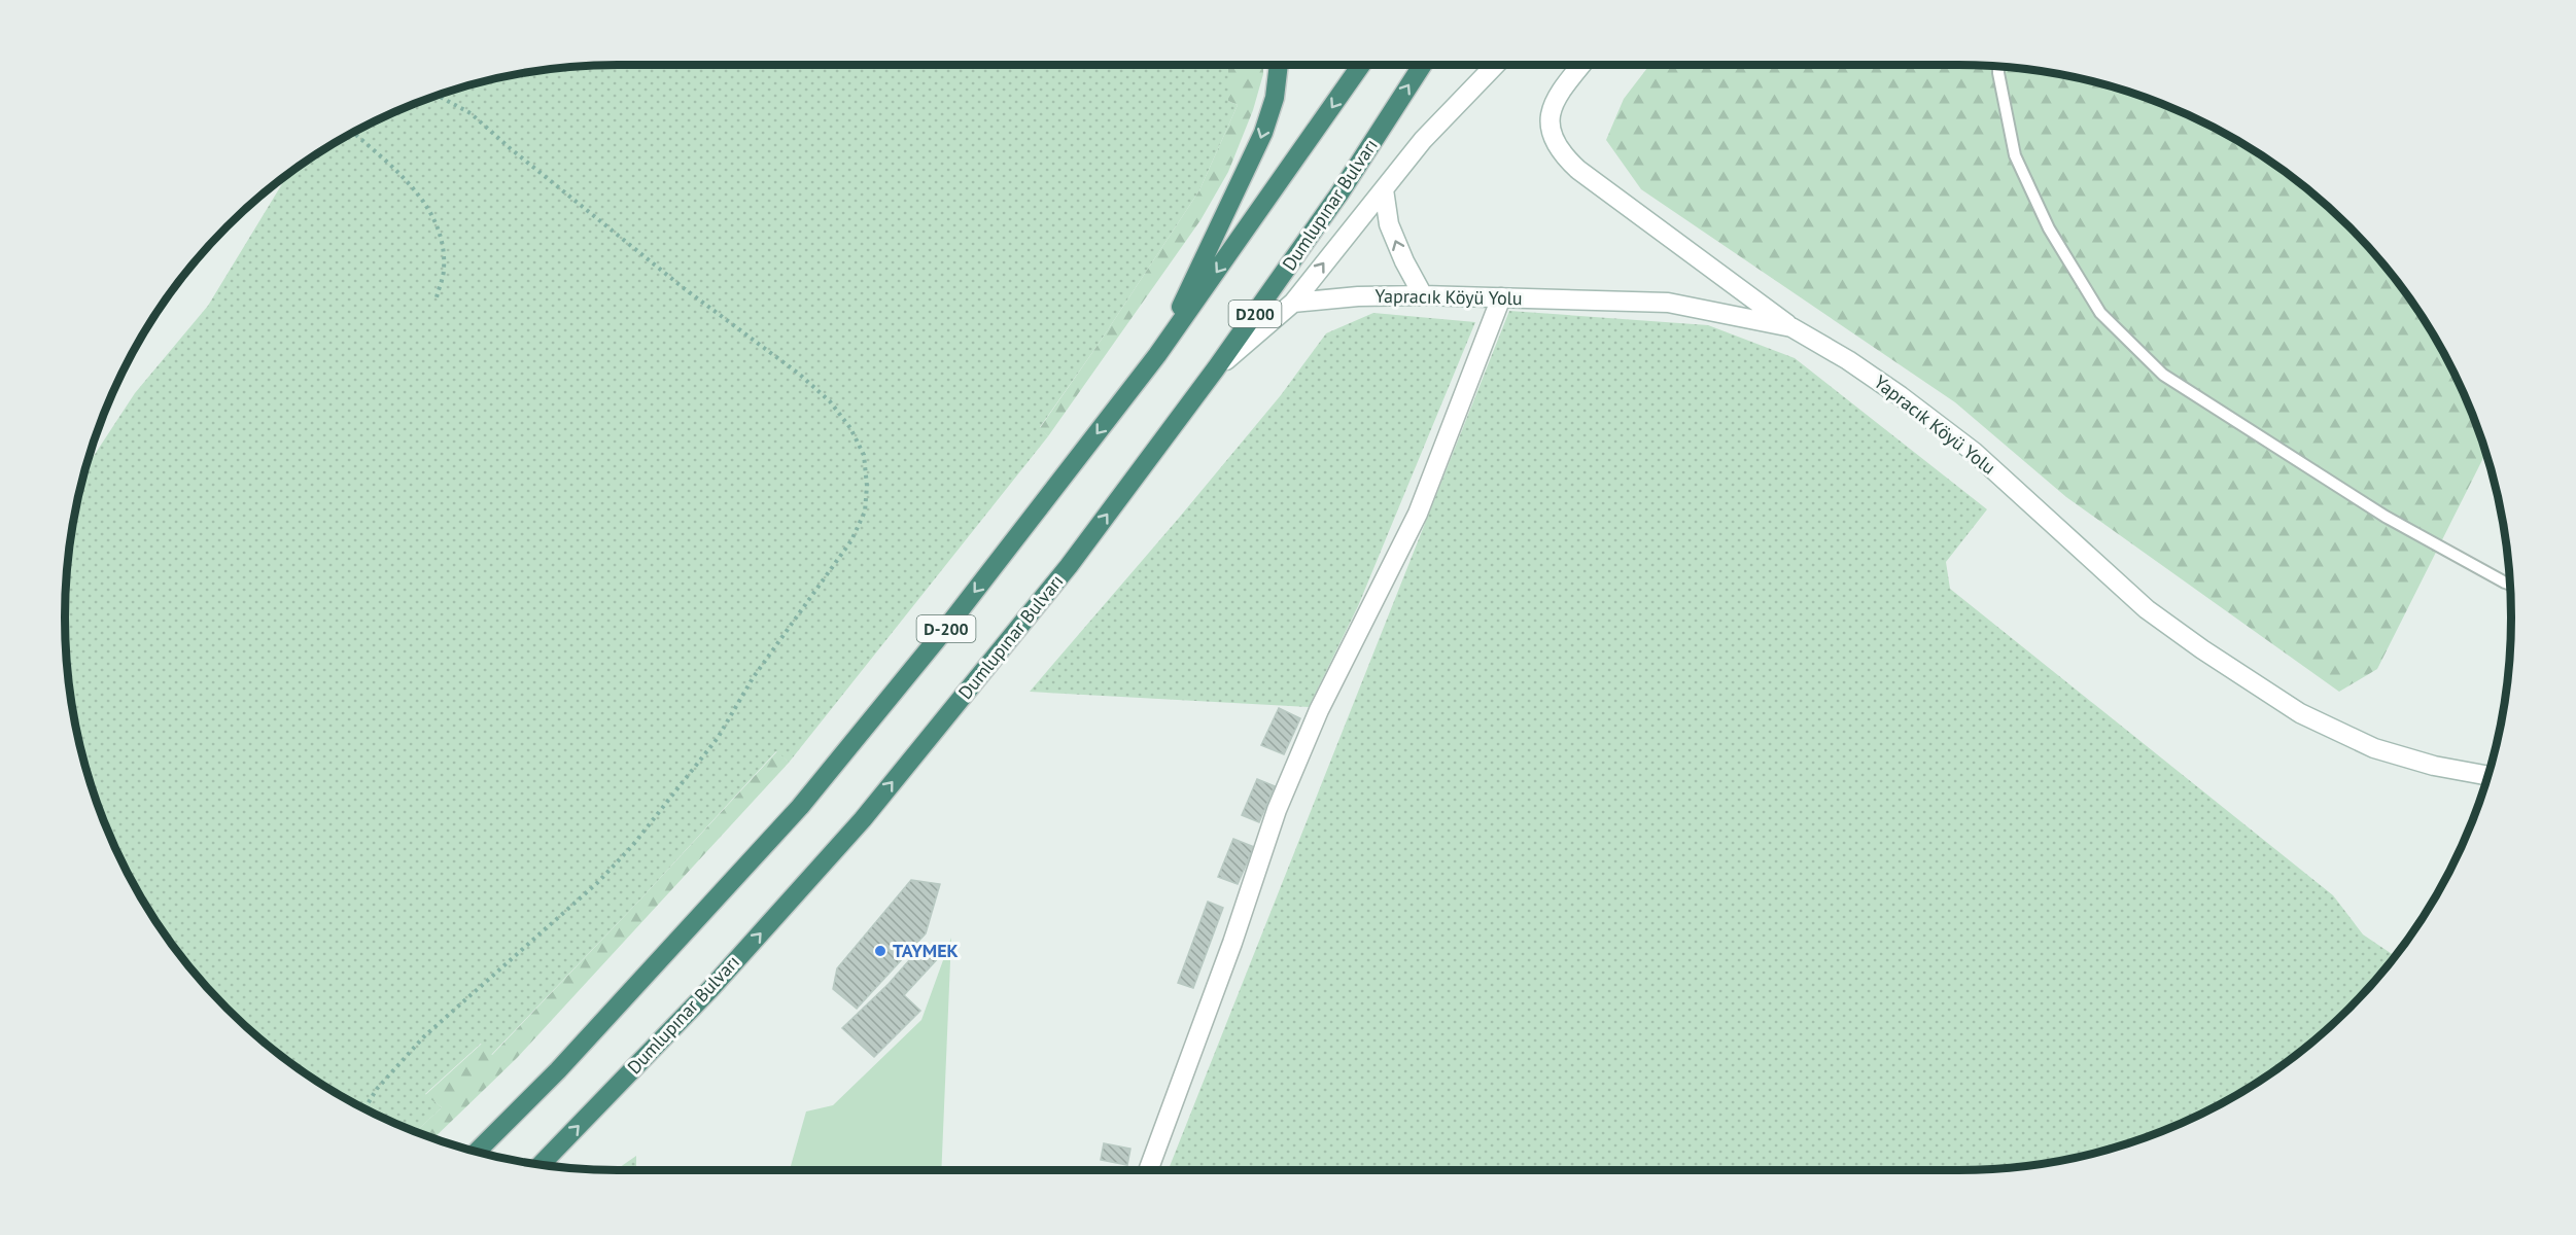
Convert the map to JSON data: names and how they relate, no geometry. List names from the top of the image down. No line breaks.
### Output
{"streets":{"highway":["Dumlupınar Bulvarı","D200","D-200"],"main road":["Yapracık Köyü Yolu"]},"places":["TAYMEK"]}
